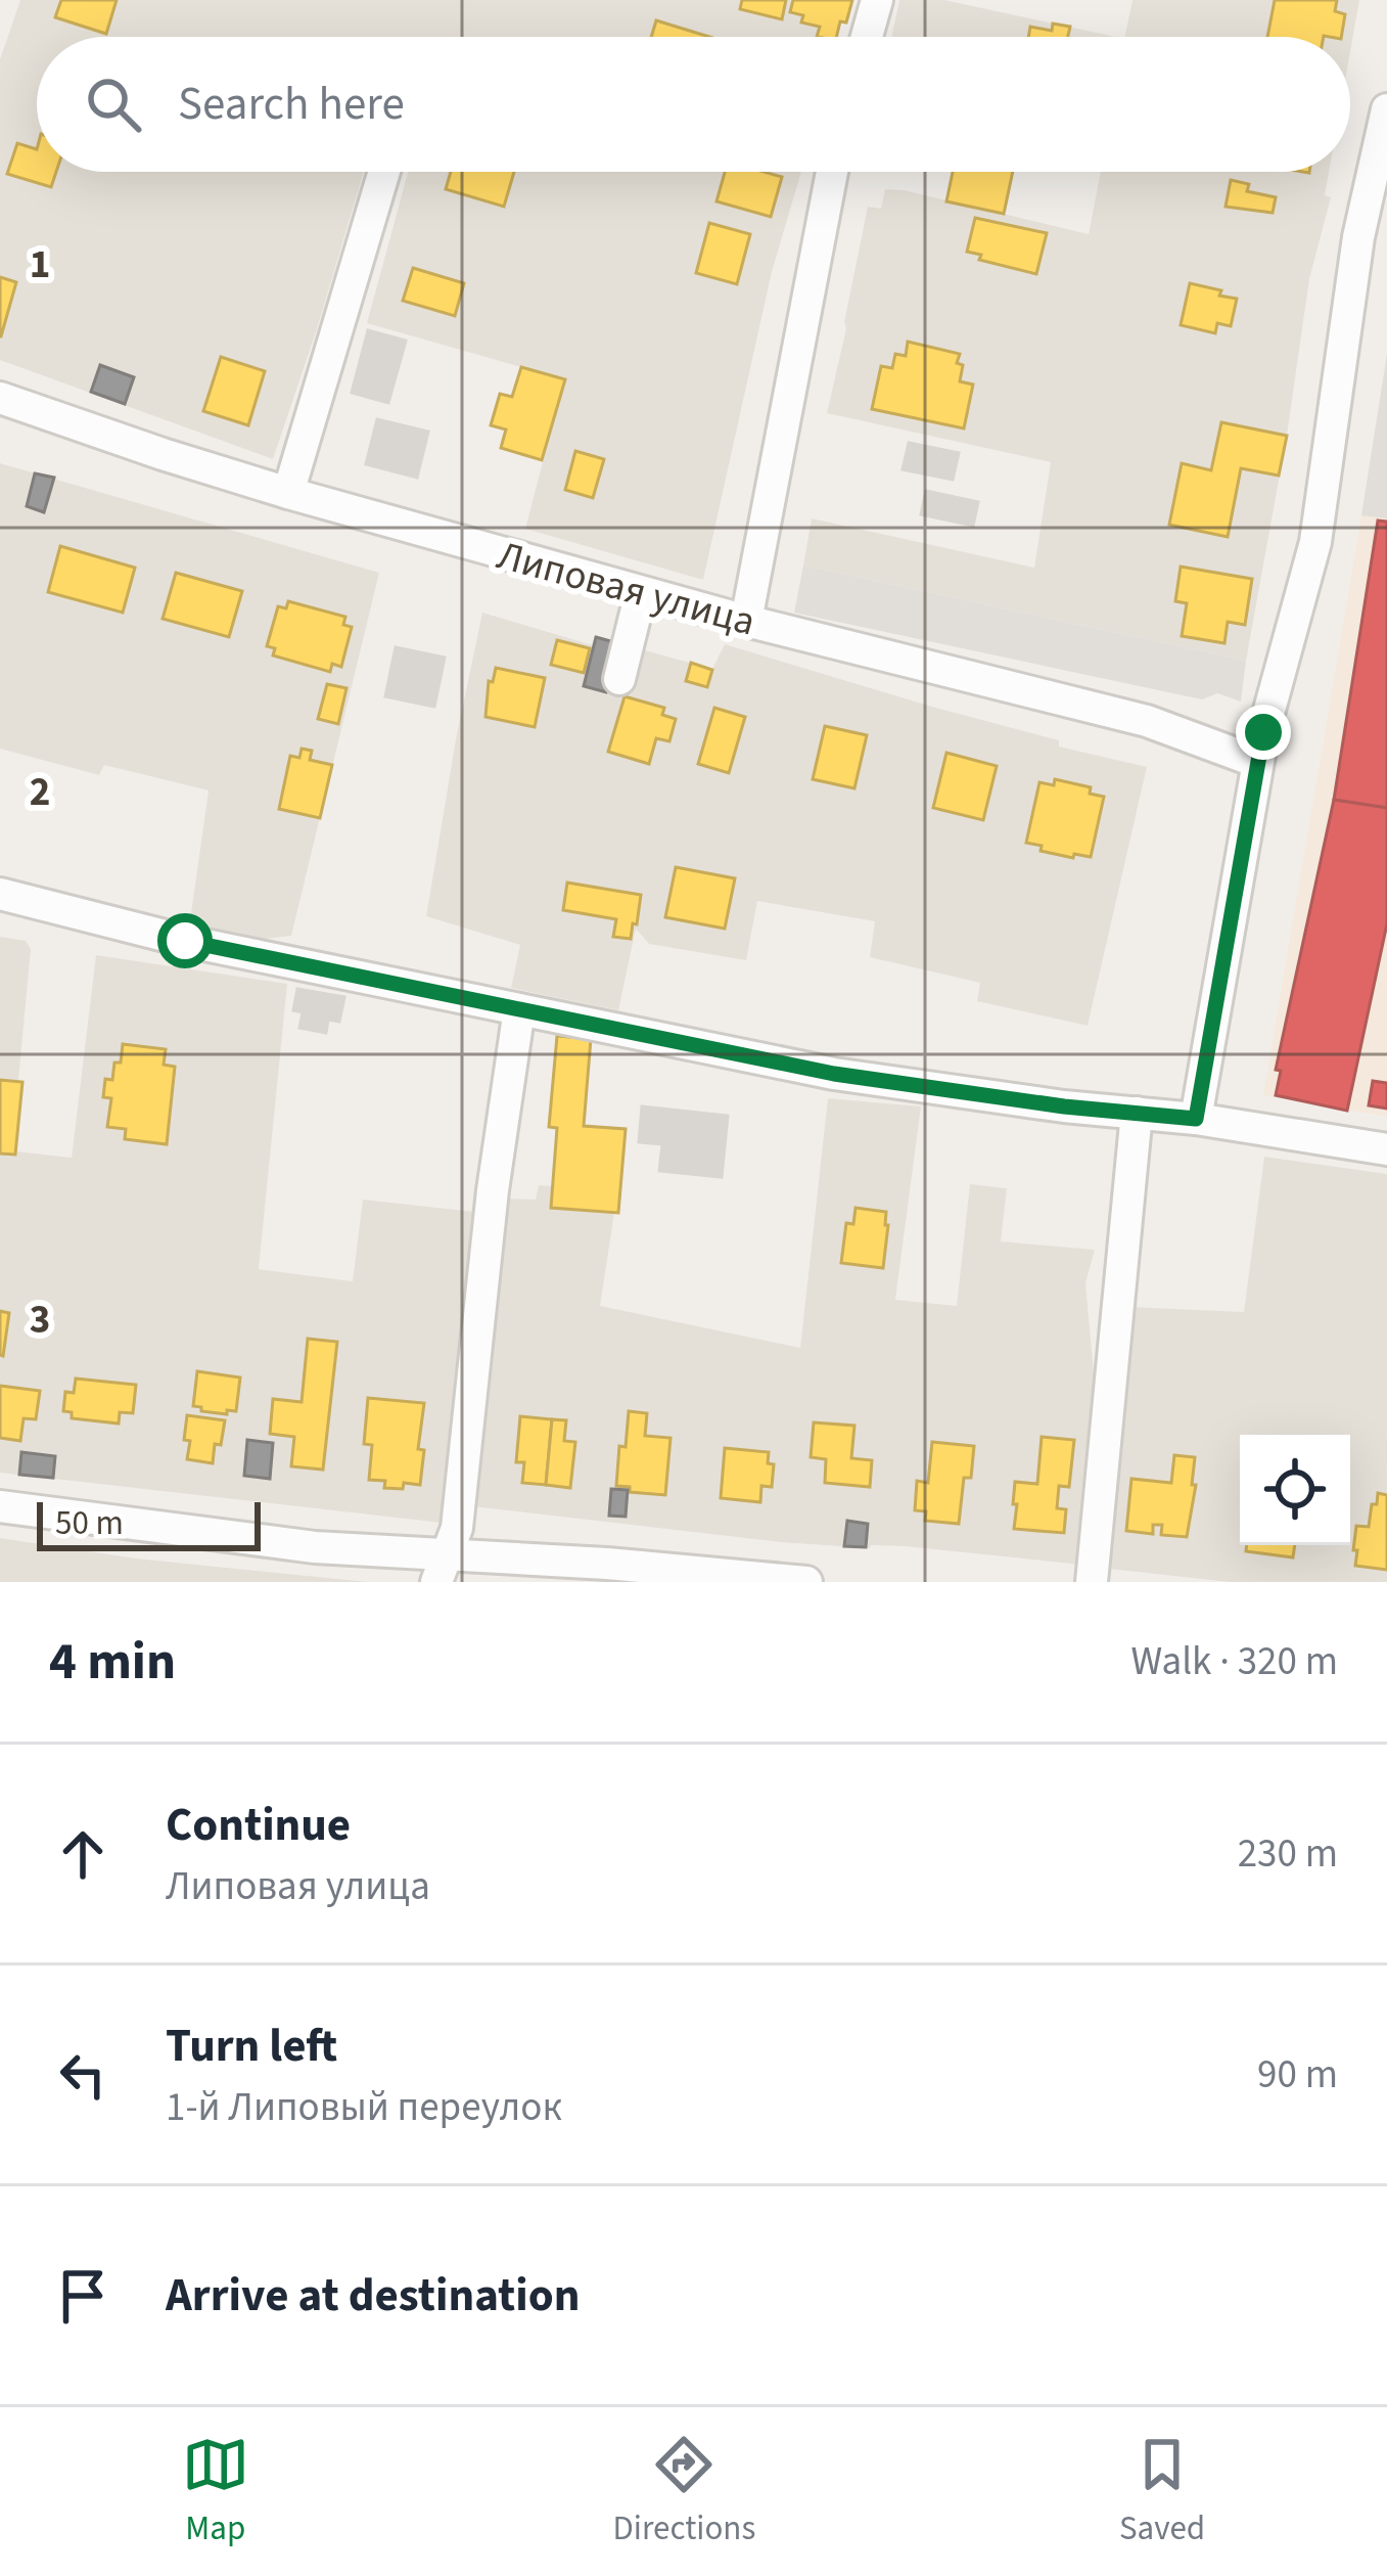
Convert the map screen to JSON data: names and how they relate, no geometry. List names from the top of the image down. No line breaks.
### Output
{"streets":{"street":["Липовая улица"]},"scale_bar":"50 m","page":{"search":"Search here","scale":"50 m","heading":["4 min","Walk · 320 m"],"list":[["Continue","Липовая улица","230 m"],["Turn left","1-й Липовый переулок","90 m"],"Arrive at destination"],"nav":["Map","Directions","Saved"]},"grid":{"rows":["1","2","3"]}}
